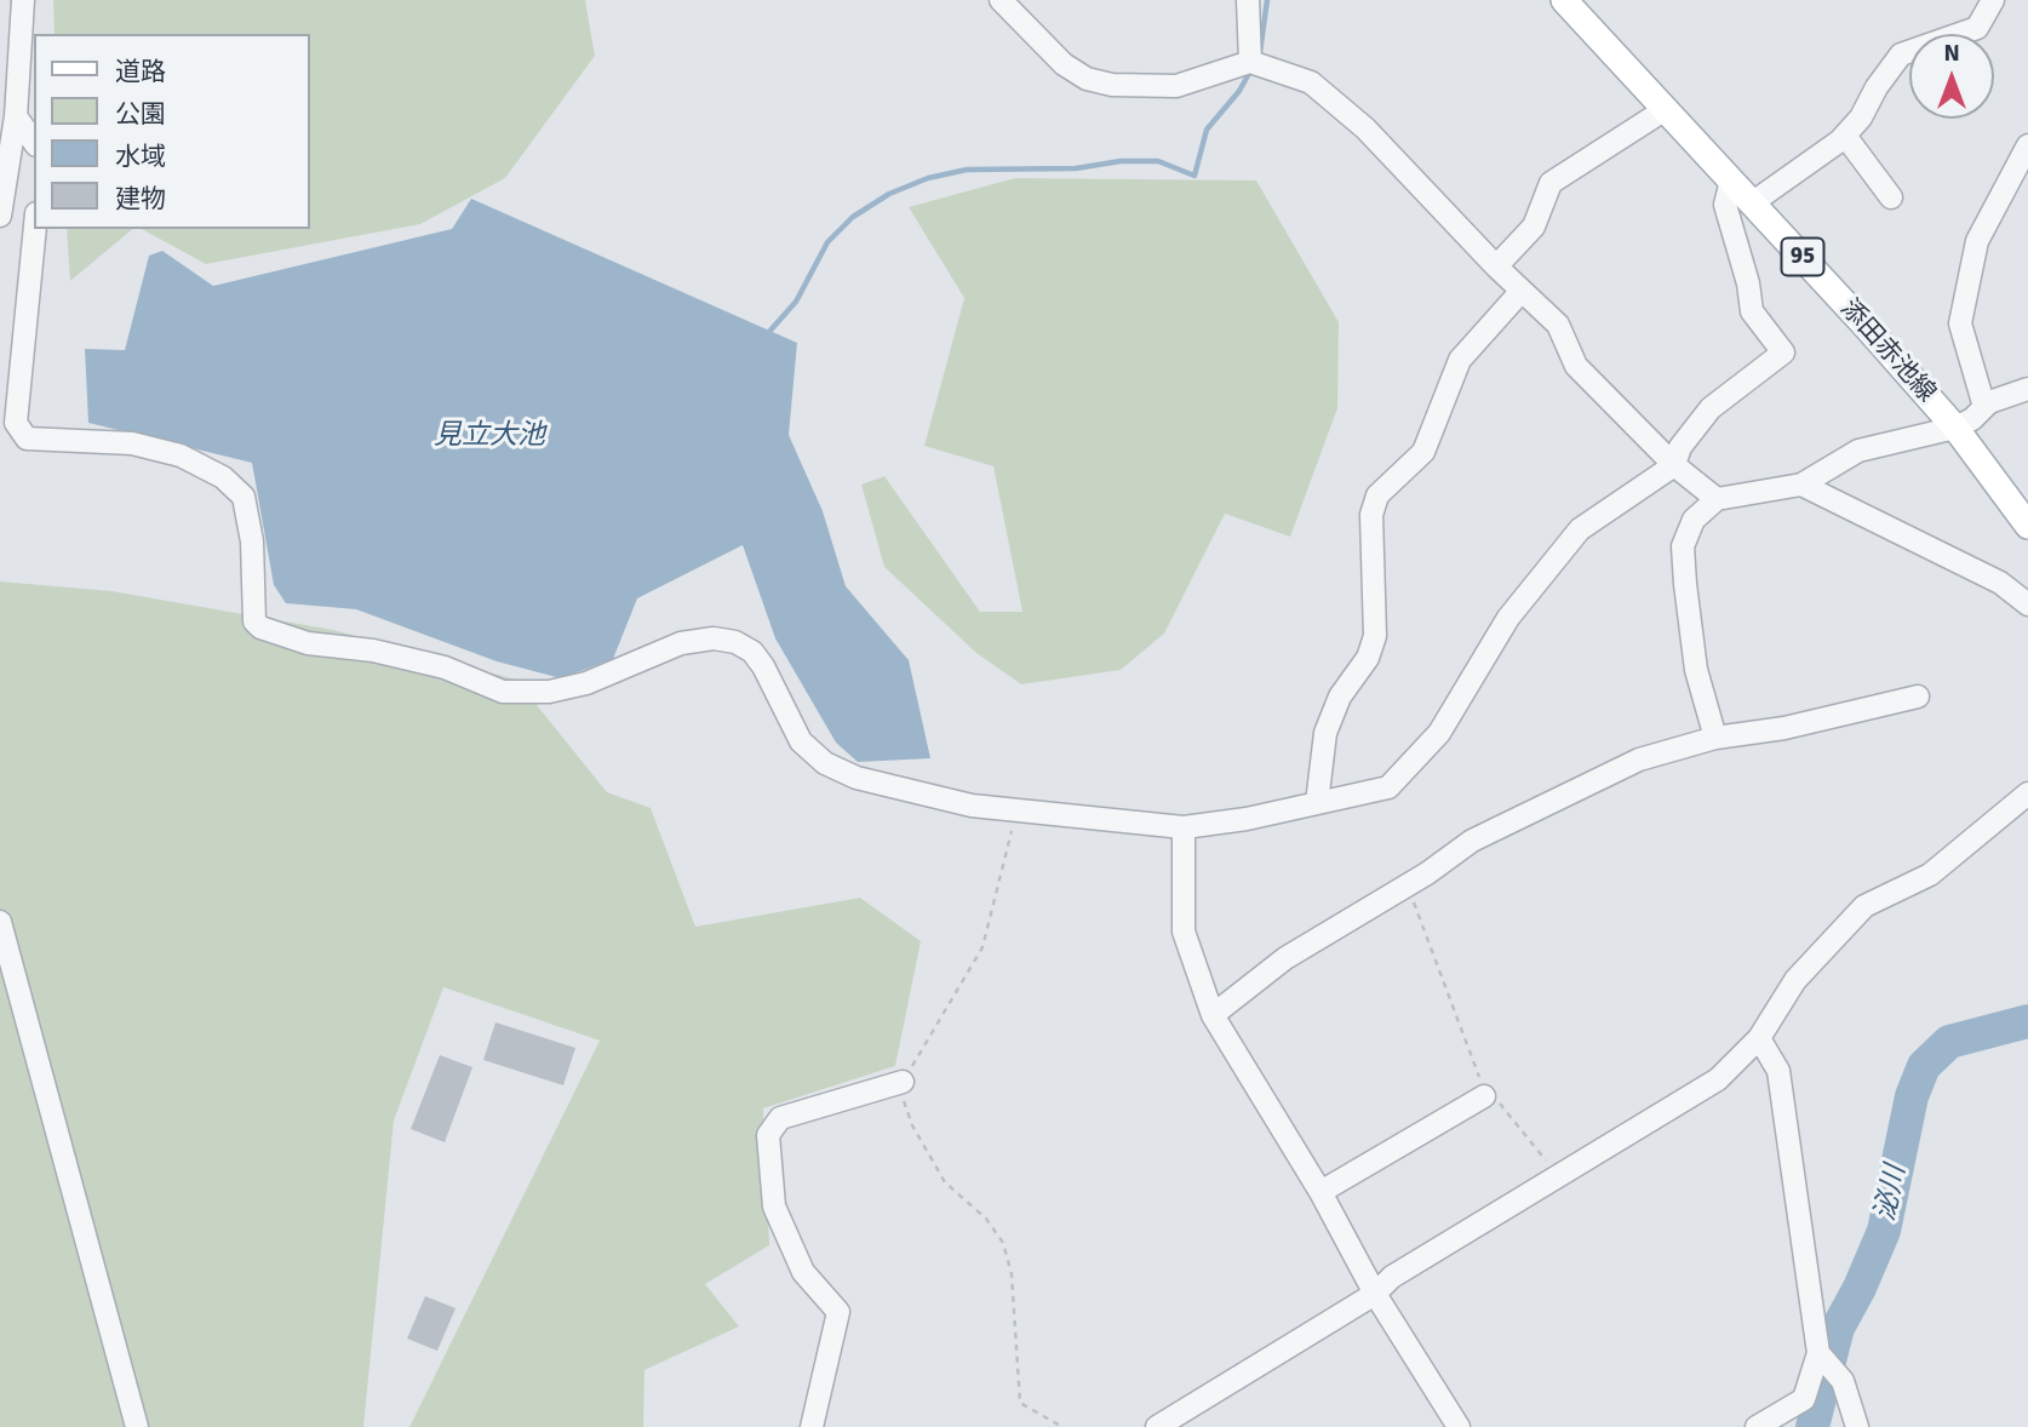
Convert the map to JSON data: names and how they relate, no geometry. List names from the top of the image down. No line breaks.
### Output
{"streets":{"main road":["95","添田赤池線"]},"water":["見立大池","泌川"],"legend":["道路","公園","水域","建物"],"north":"top"}
